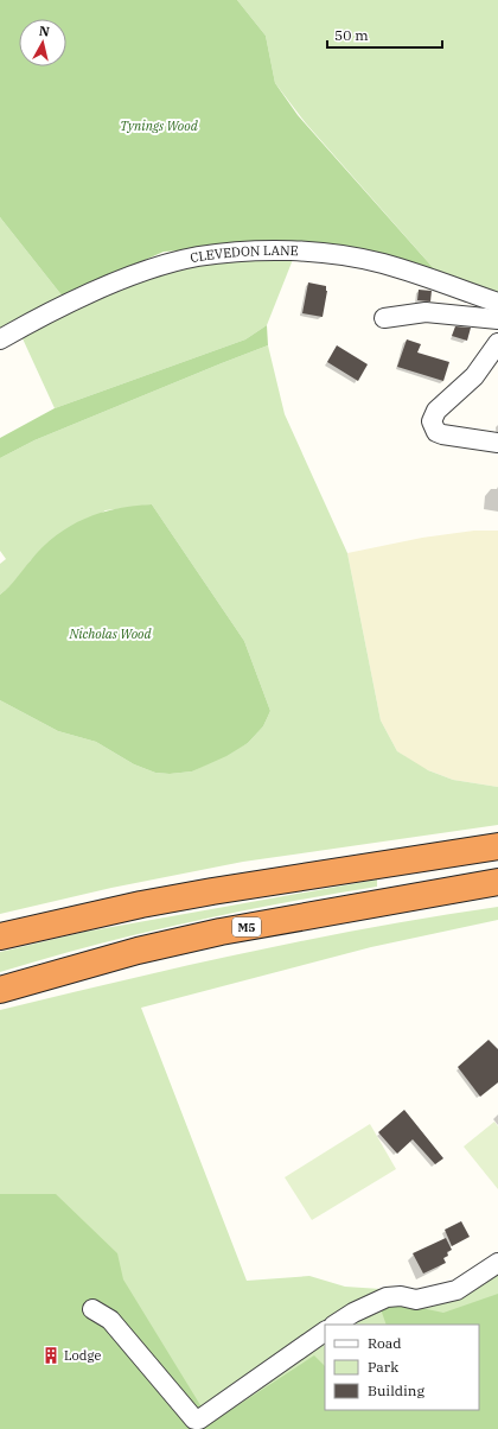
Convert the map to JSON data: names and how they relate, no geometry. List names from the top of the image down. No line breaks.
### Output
{"streets":{"highway":["M5"],"street":["CLEVEDON LANE"]},"parks":["Tynings Wood","Nicholas Wood"],"places":{"building":["Lodge"]},"legend":["Road","Park","Building"],"scale_bar":"50 m","north":"top"}
